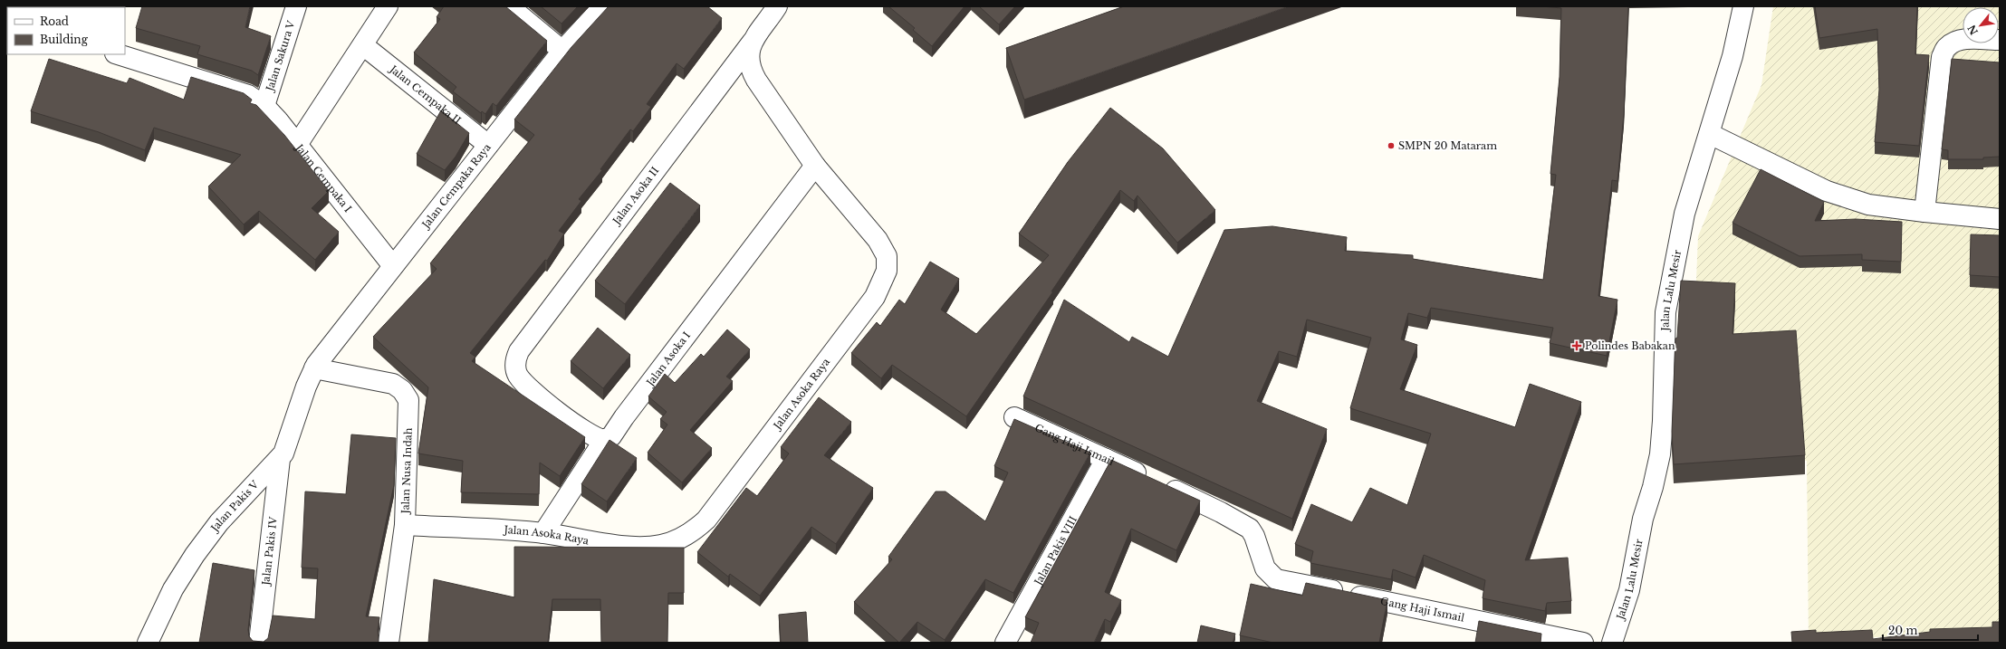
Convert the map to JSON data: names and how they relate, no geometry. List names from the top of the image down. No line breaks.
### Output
{"streets":{"street":["Jalan Sakura V","Jalan Cempaka II","Jalan Cempaka I","Jalan Cempaka Raya","Jalan Asoka II","Jalan Lalu Mesir","Jalan Asoka I","Jalan Asoka Raya","Gang Haji Ismail","Jalan Nusa Indah","Jalan Pakis V","Jalan Pakis IV","Jalan Pakis VIII"]},"crossings":[["Jalan Sakura V","Jalan Cempaka I"],["Jalan Cempaka II","Jalan Cempaka Raya"],["Jalan Cempaka I","Jalan Cempaka Raya"],["Jalan Cempaka Raya","Jalan Nusa Indah"],["Jalan Cempaka Raya","Jalan Pakis V"],["Jalan Asoka II","Jalan Asoka I"],["Jalan Asoka II","Jalan Asoka Raya"],["Jalan Asoka I","Jalan Asoka Raya"],["Jalan Asoka Raya","Jalan Nusa Indah"],["Gang Haji Ismail","Jalan Pakis VIII"],["Jalan Nusa Indah","Jalan Pakis V"],["Jalan Pakis V","Jalan Pakis IV"]],"places":{"other":["SMPN 20 Mataram"],"health":["Polindes Babakan"]},"legend":["Road","Building"],"scale_bar":"20 m","north":"bottom left"}
